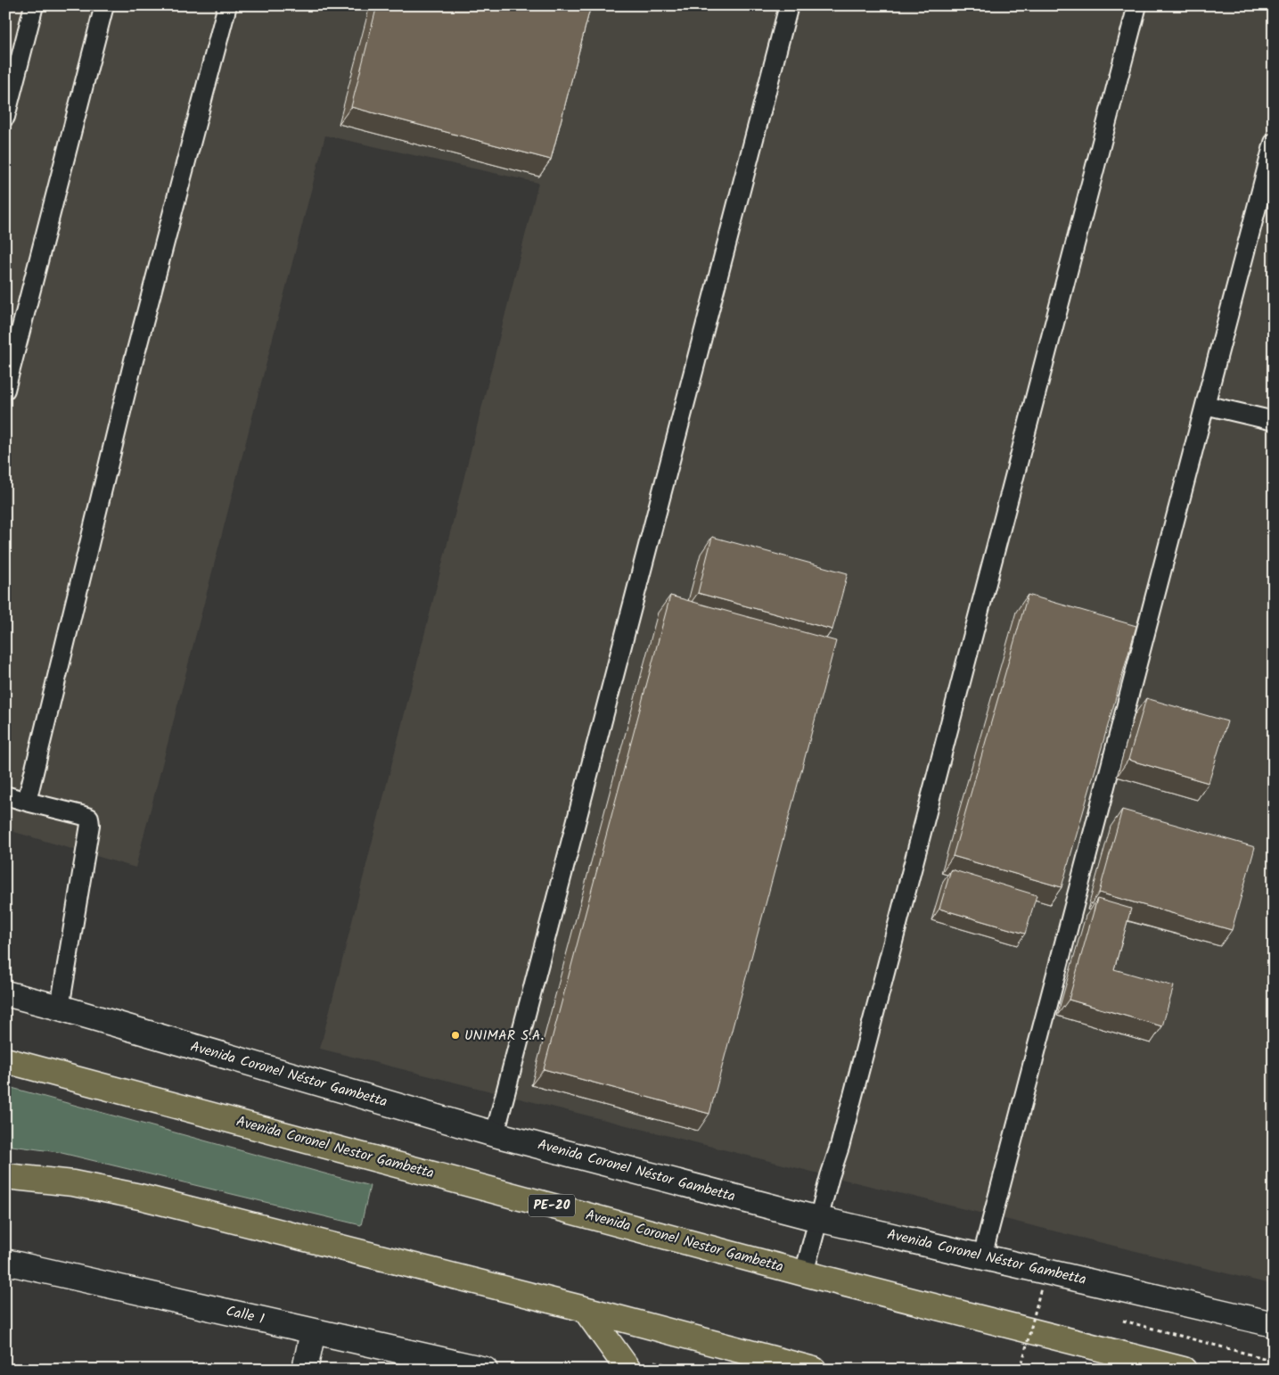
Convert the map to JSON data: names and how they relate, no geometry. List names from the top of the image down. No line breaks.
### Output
{"streets":{"highway":["Avenida Coronel Nestor Gambetta","PE-20"],"street":["Avenida Coronel Néstor Gambetta","Calle 1"]},"places":["UNIMAR S.A."]}
